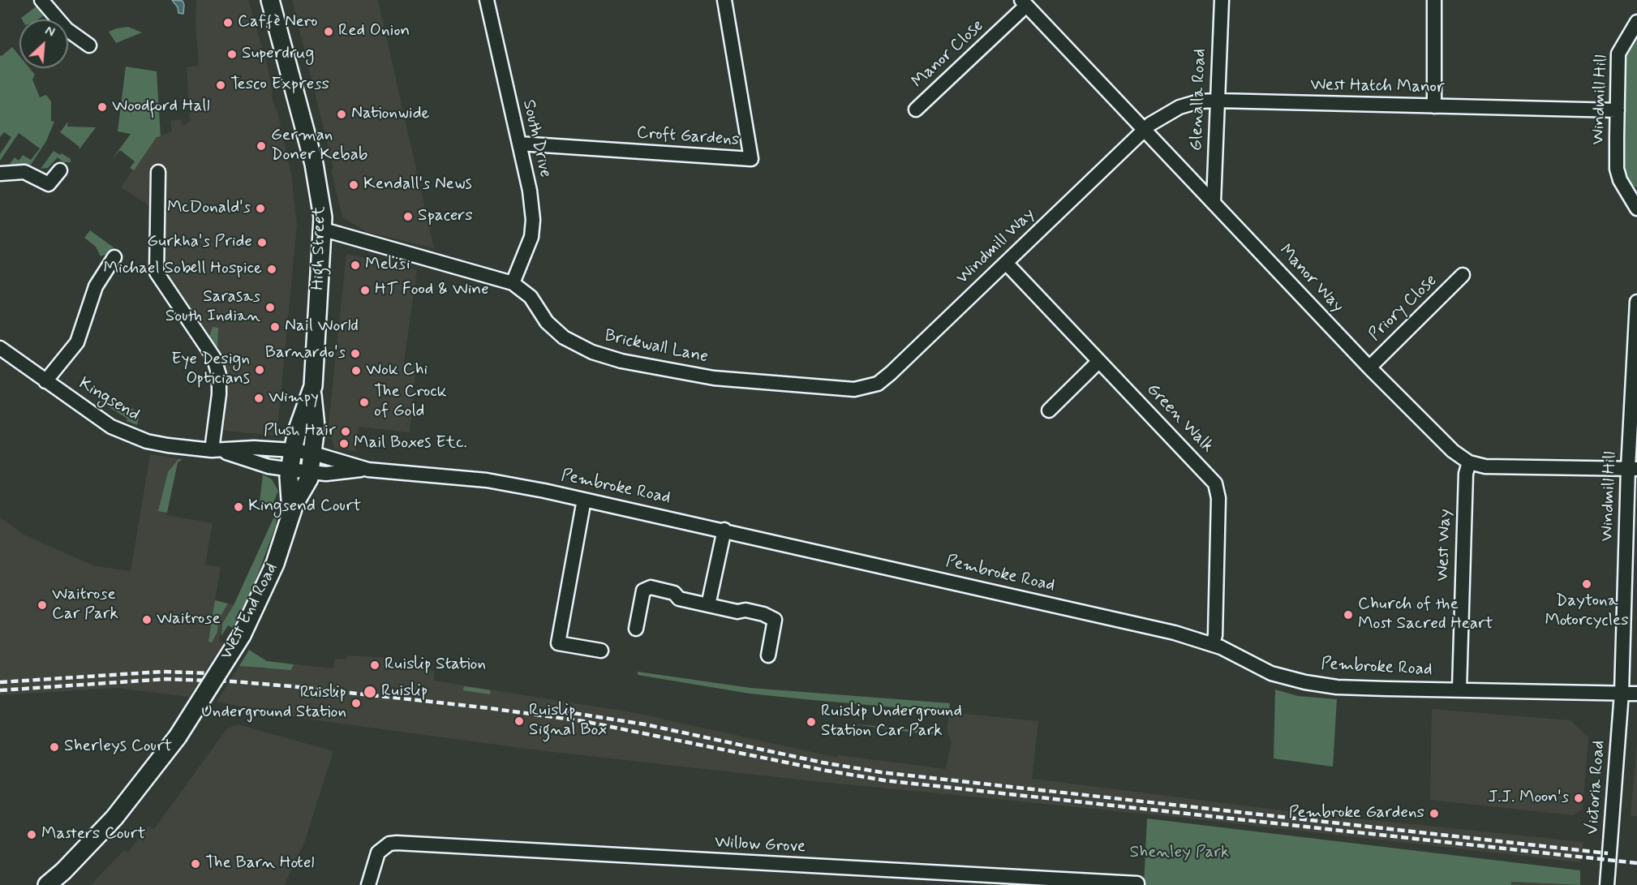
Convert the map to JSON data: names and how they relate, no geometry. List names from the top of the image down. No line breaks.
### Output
{"streets":{"main road":["High Street","West End Road"],"street":["Manor Close","West Hatch Manor","Glenalla Road","Windmill Hill","Croft Gardens","South Drive","Windmill Way","Manor Way","Priory Close","Brickwall Lane","Kingsend","Green Walk","Pembroke Road","West Way","Victoria Road","Willow Grove"]},"crossings":[["Manor Close","Manor Way"],["West Hatch Manor","Glenalla Road"],["West Hatch Manor","Windmill Hill"],["West Hatch Manor","Windmill Way"],["West Hatch Manor","Manor Way"],["Glenalla Road","Manor Way"],["Windmill Hill","Manor Way"],["Windmill Hill","Pembroke Road"],["Windmill Hill","Victoria Road"],["Croft Gardens","South Drive"],["South Drive","Brickwall Lane"],["Windmill Way","Manor Way"],["Windmill Way","Brickwall Lane"],["Windmill Way","Green Walk"],["High Street","Brickwall Lane"],["High Street","Kingsend"],["High Street","Pembroke Road"],["High Street","West End Road"],["Manor Way","Priory Close"],["Manor Way","West Way"],["Kingsend","Pembroke Road"],["Kingsend","West End Road"],["Green Walk","Pembroke Road"],["Pembroke Road","West Way"],["Pembroke Road","West End Road"],["Pembroke Road","Victoria Road"]],"parks":["Shenley Park"],"places":["Caffè Nero","Red Onion","Superdrug","Tesco Express","Woodford Hall","Nationwide","German Doner Kebab","Kendall's News","McDonald's","Spacers","Gurkha's Pride","Melisi","Michael Sobell Hospice","HT Food & Wine","Sarasas South Indian","Nail World","Barnardo's","Eye Design Opticians","Wok Chi","Wimpy","The Crock of Gold","Plush Hair","Mail Boxes Etc.","Kingsend Court","Daytona Motorcycles","Waitrose Car Park","Church of the Most Sacred Heart","Waitrose","Ruislip Station","Ruislip","Ruislip Underground Station","Ruislip Signal Box","Ruislip Underground Station Car Park","Sherleys Court","J.J. Moon's","Pembroke Gardens","Masters Court","The Barn Hotel"],"north":"top right"}
